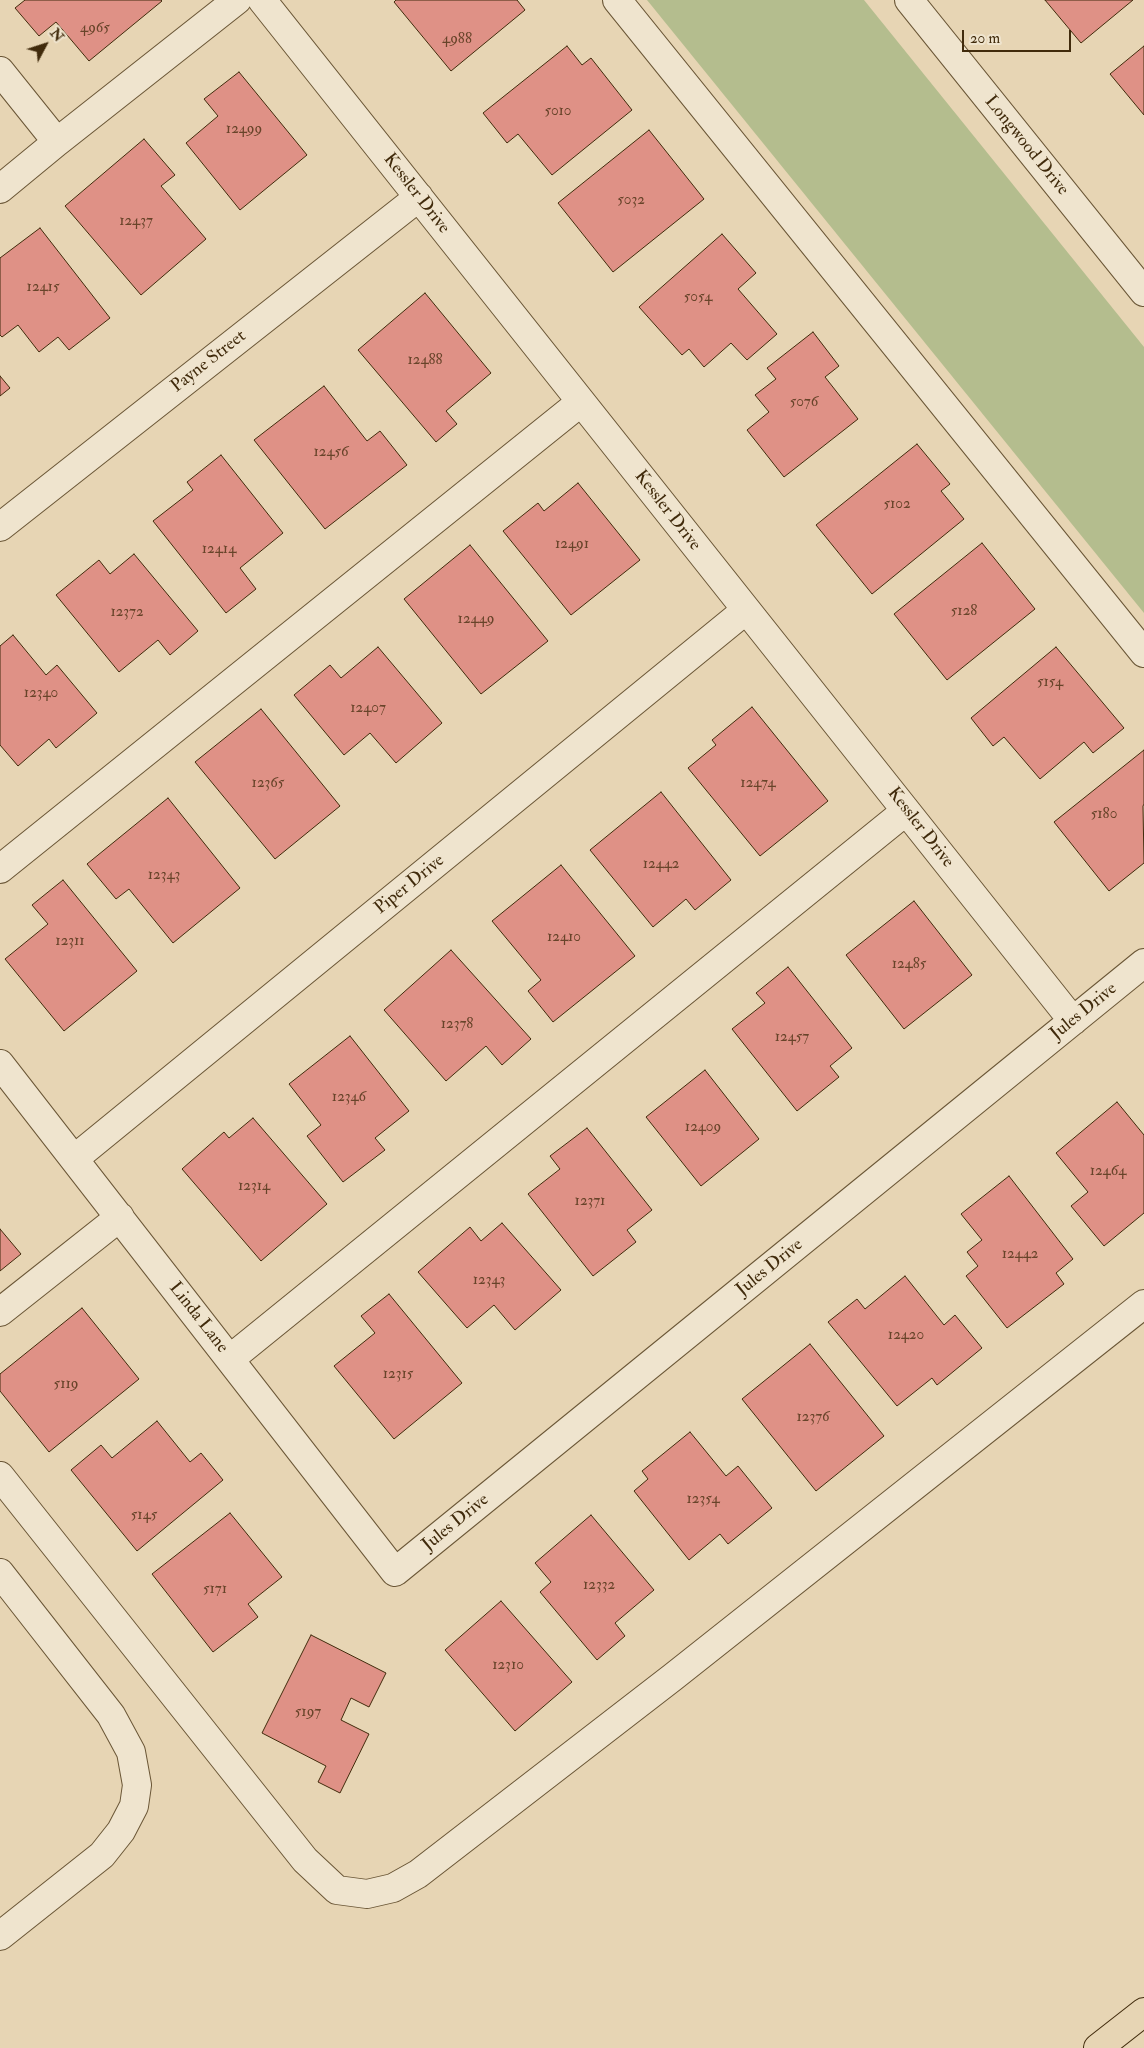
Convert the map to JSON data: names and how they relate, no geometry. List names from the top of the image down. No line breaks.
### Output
{"streets":{"street":["Longwood Drive","Kessler Drive","Payne Street","Piper Drive","Jules Drive","Linda Lane"]},"crossings":[["Kessler Drive","Payne Street"],["Kessler Drive","Piper Drive"],["Kessler Drive","Jules Drive"],["Piper Drive","Linda Lane"],["Jules Drive","Linda Lane"]],"house_numbers":["4965","4988","5010","12499","5032","12437","12415","5054","12488","5076","12456","5102","12491","12414","5128","12372","12449","5154","12340","12407","12365","12474","5180","12442","12343","12410","12311","12485","12378","12457","12346","12409","12464","12314","12371","12442","12343","12420","12315","5119","12376","12354","5145","12332","5171","12310","5197"],"scale_bar":"20 m","north":"top right"}
